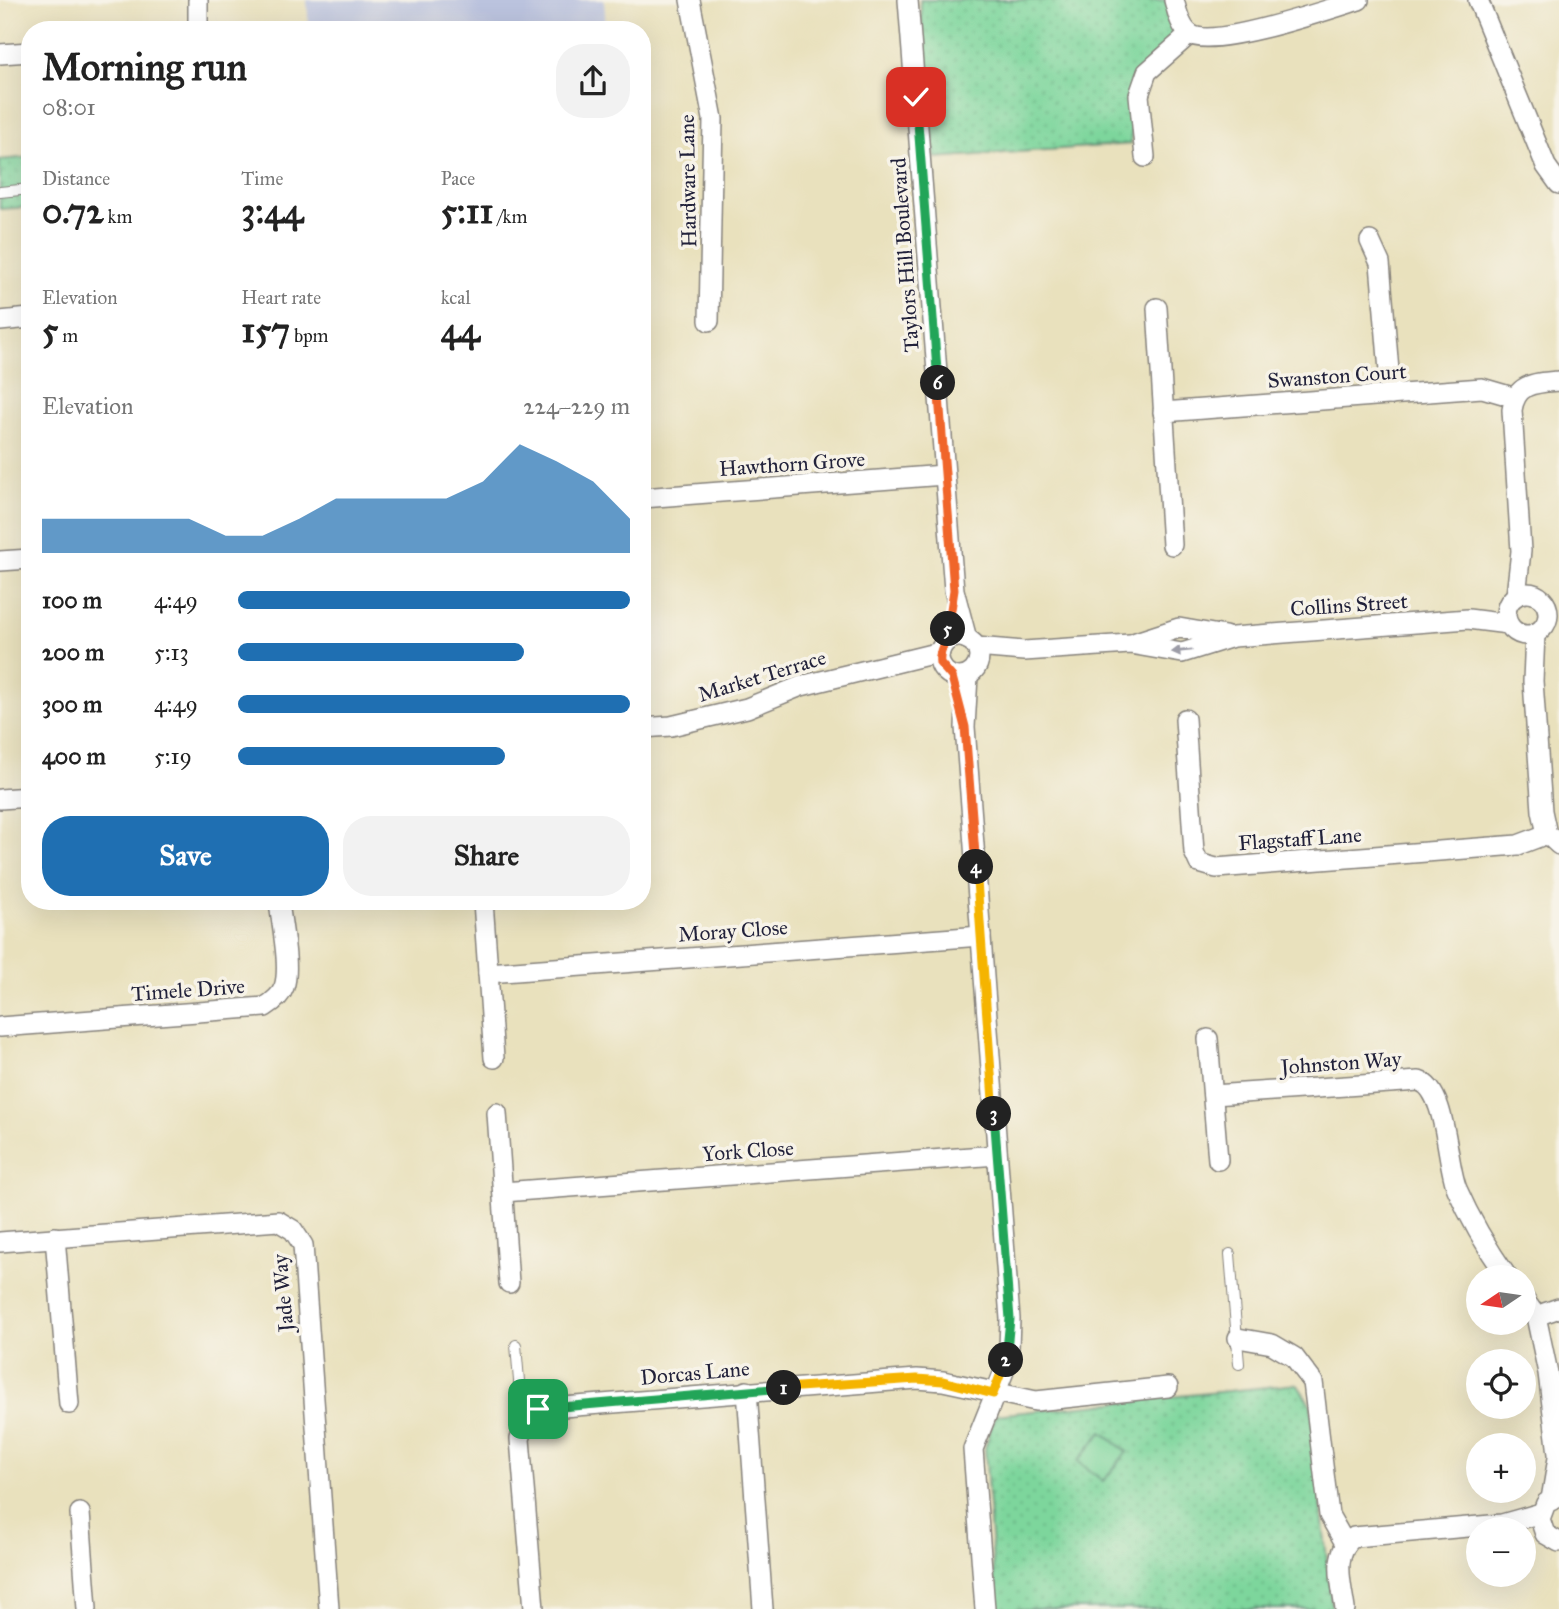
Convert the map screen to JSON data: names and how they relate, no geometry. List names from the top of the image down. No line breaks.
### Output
{"streets":{"street":["Hardware Lane","Taylors Hill Boulevard","Swanston Court","Hawthorn Grove","Collins Street","Market Terrace","Flagstaff Lane","Moray Close","Timele Drive","Johnston Way","York Close","Jade Way","Dorcas Lane"]},"crossings":[["Taylors Hill Boulevard","Hawthorn Grove"],["Taylors Hill Boulevard","Collins Street"],["Taylors Hill Boulevard","Market Terrace"],["Taylors Hill Boulevard","Moray Close"],["Taylors Hill Boulevard","York Close"],["Taylors Hill Boulevard","Dorcas Lane"],["Collins Street","Market Terrace"]],"north":"left","page":{"heading":["Morning run","08:01"],"stats":[["Distance","0.72 km"],["Time","3:44"],["Pace","5:11 /km"],["Elevation","5 m"],["Heart rate","157 bpm"],["kcal","44"]],"pins":["6","5","4","3","2","1"],"chart":["Elevation","224–229 m"],"list":[{"name":"100 m","note":"4:49"},{"name":"200 m","note":"5:13"},{"name":"300 m","note":"4:49"},{"name":"400 m","note":"5:19"}],"buttons":["Save","Share"],"map_buttons":["+","−"]}}
